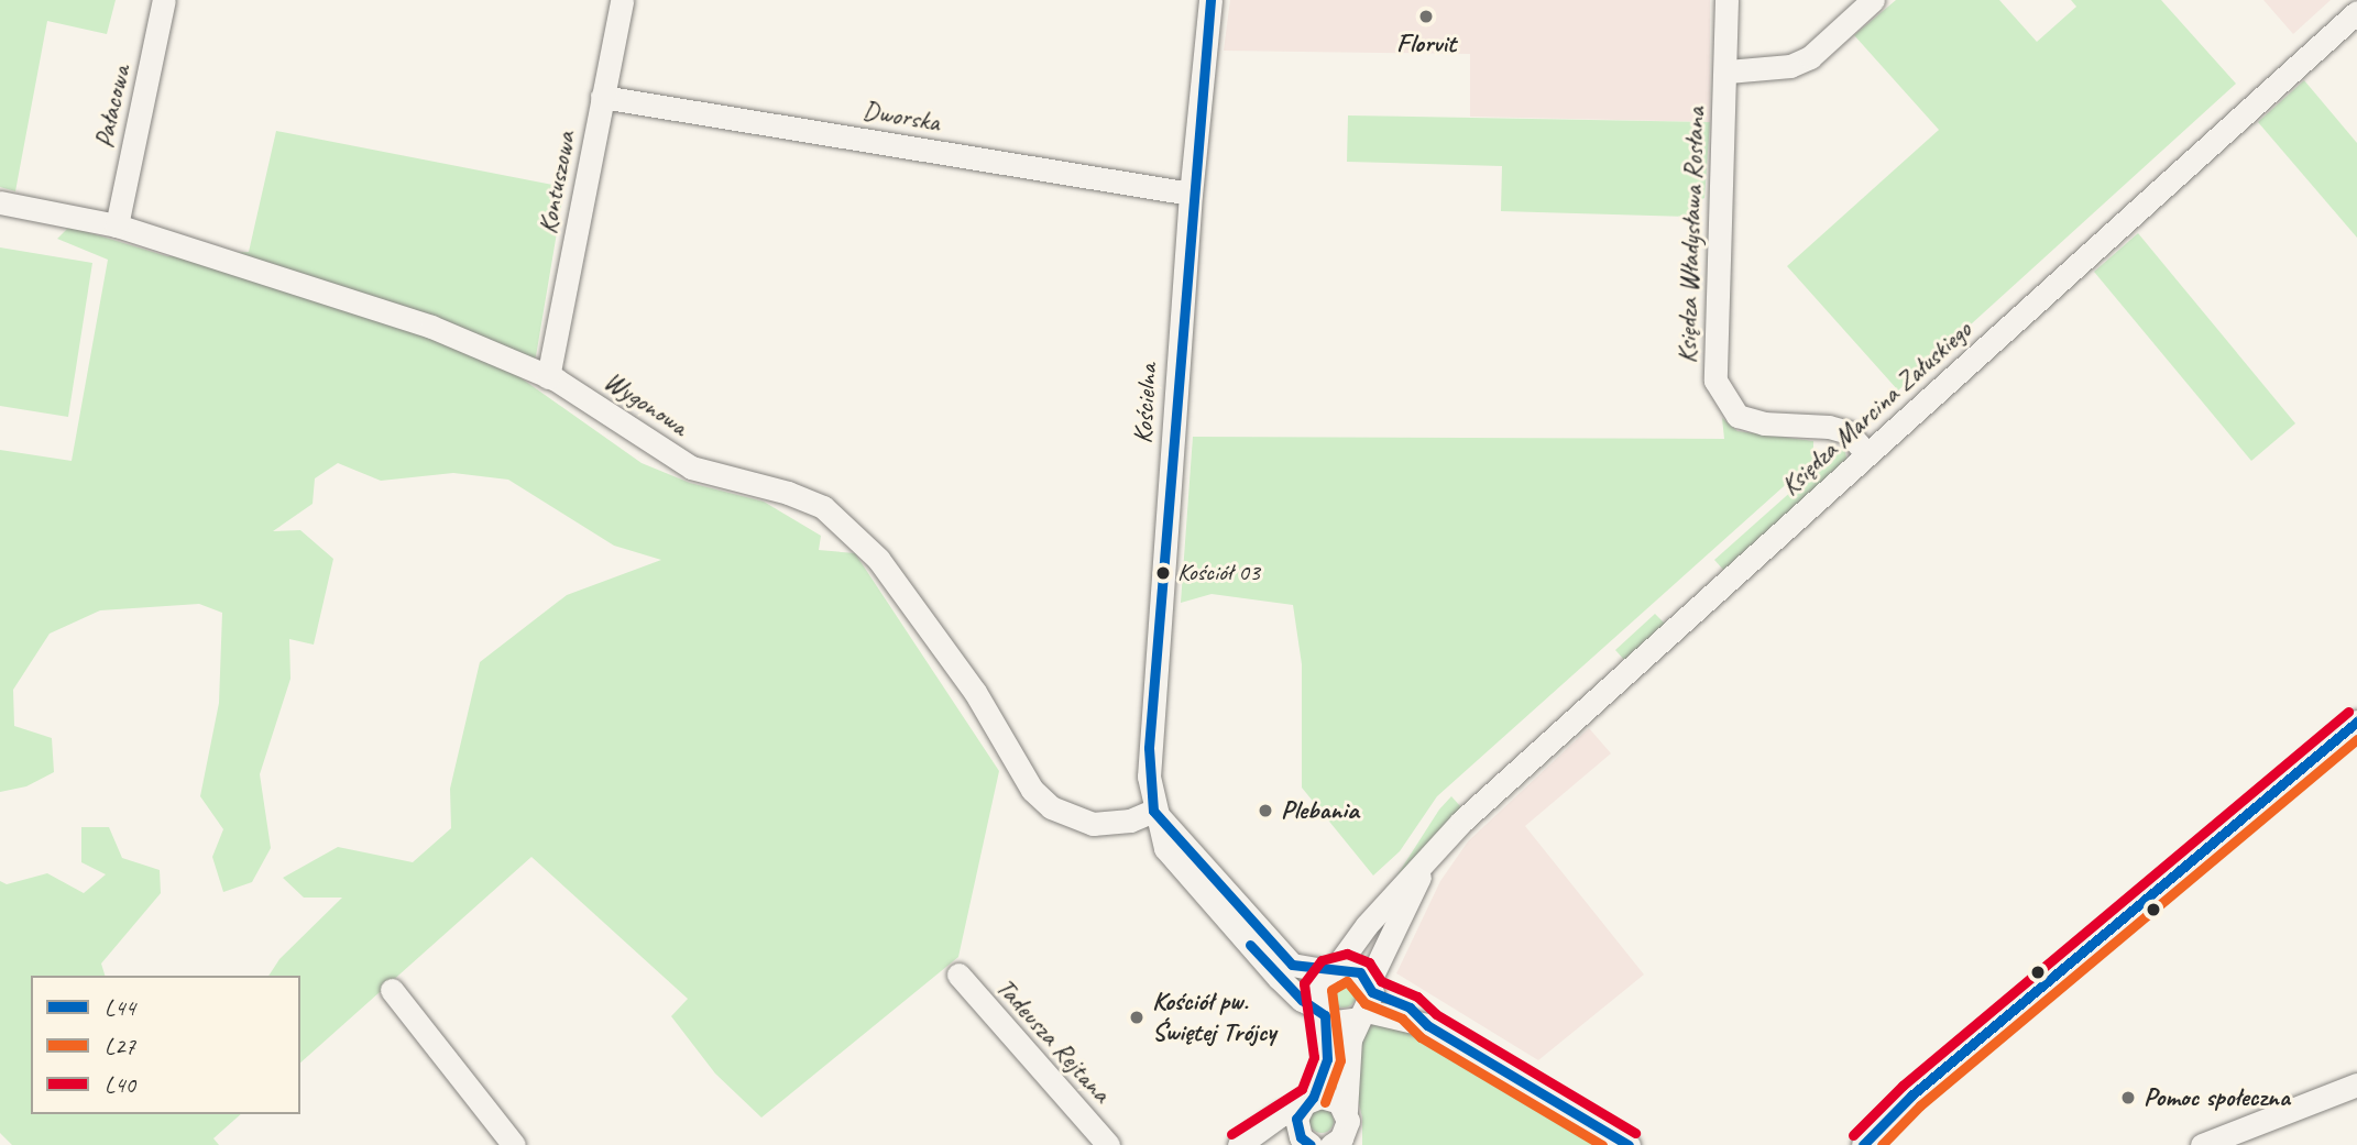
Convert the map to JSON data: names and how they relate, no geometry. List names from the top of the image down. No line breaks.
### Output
{"streets":{"street":["Pałacowa","Dworska","Kontuszowa","Księdza Władysława Rosłana","Wygonowa","Kościelna","Księdza Marcina Załuskiego","Tadeusza Rejtana"]},"crossings":[["Pałacowa","Wygonowa"],["Dworska","Kontuszowa"],["Dworska","Kościelna"],["Kontuszowa","Wygonowa"],["Księdza Władysława Rosłana","Księdza Marcina Załuskiego"],["Wygonowa","Kościelna"],["Kościelna","Księdza Marcina Załuskiego"]],"places":["Florvit","Kościół 03","Plebania","Kościół pw. Świętej Trójcy","Pomoc społeczna"],"lines":["transit line L44","transit line L40","transit line L27"],"legend":["L44","L27","L40"]}
